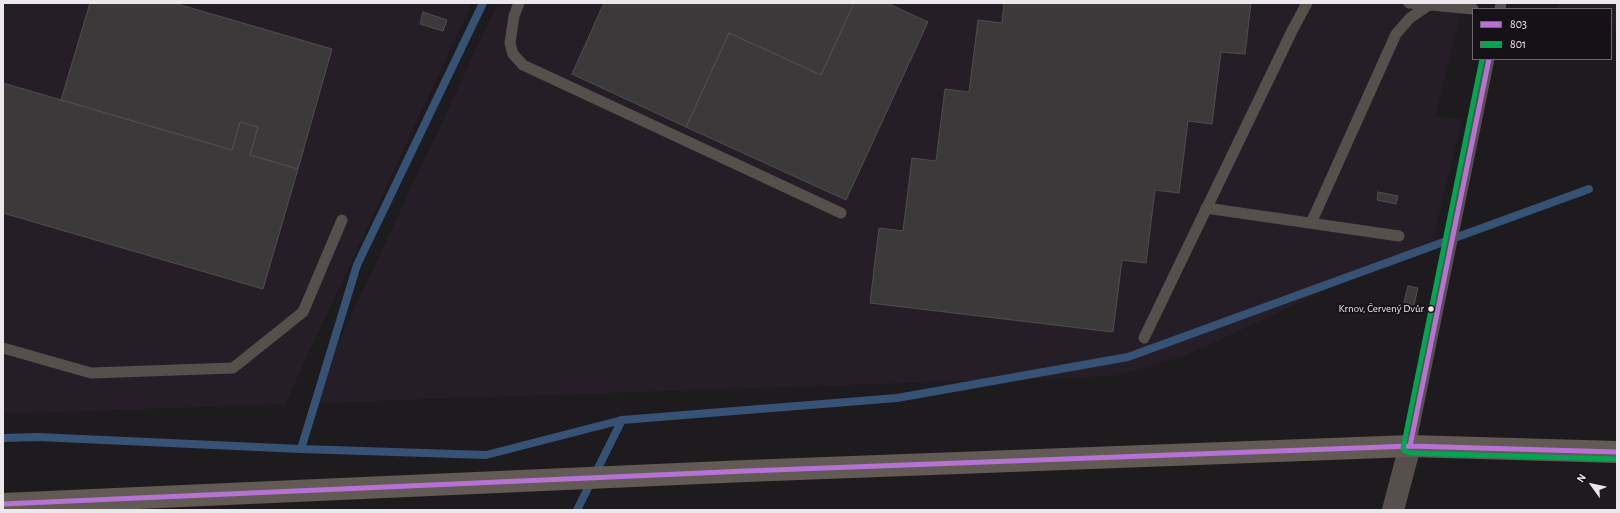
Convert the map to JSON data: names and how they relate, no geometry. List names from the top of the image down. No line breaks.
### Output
{"places":["Krnov, Červený Dvůr"],"lines":["transit line 803","transit line 801"],"legend":["803","801"],"north":"top left"}
